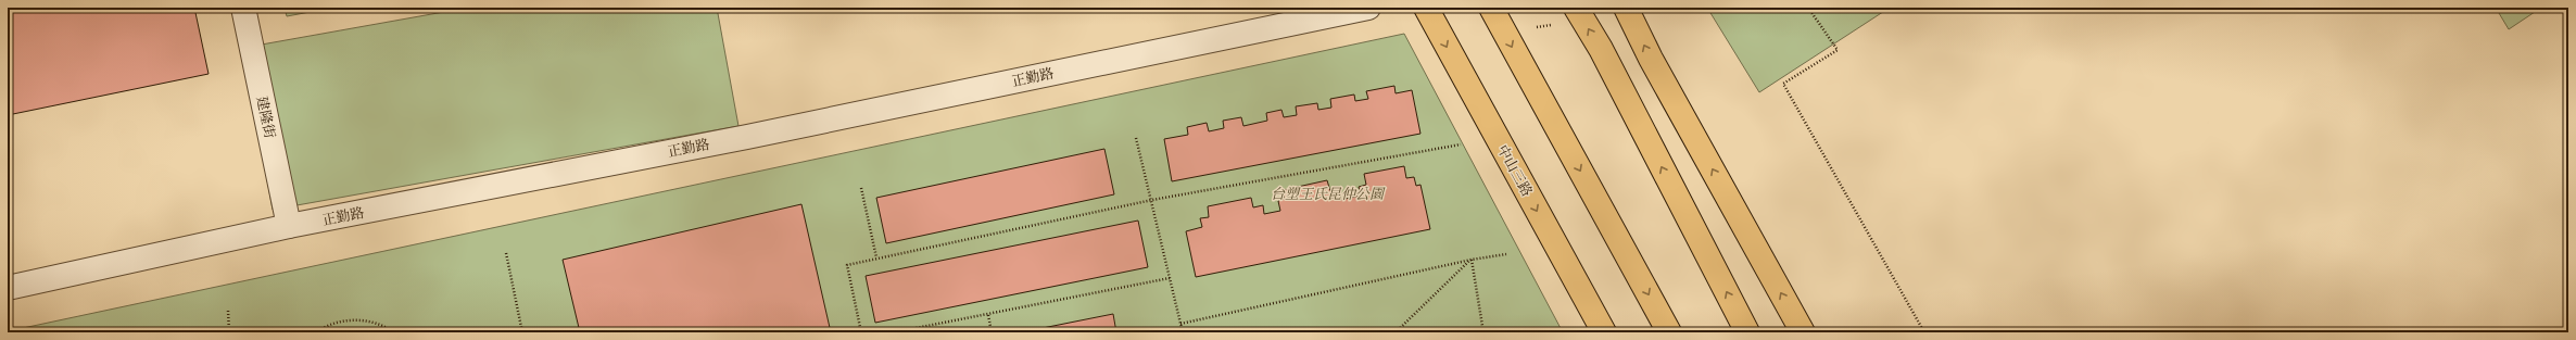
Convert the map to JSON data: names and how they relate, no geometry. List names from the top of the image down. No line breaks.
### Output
{"streets":{"main road":["中山三路"],"street":["正勤路","建隆街"]},"crossings":[["正勤路","建隆街"]],"parks":["台塑王氏昆仲公園"]}
